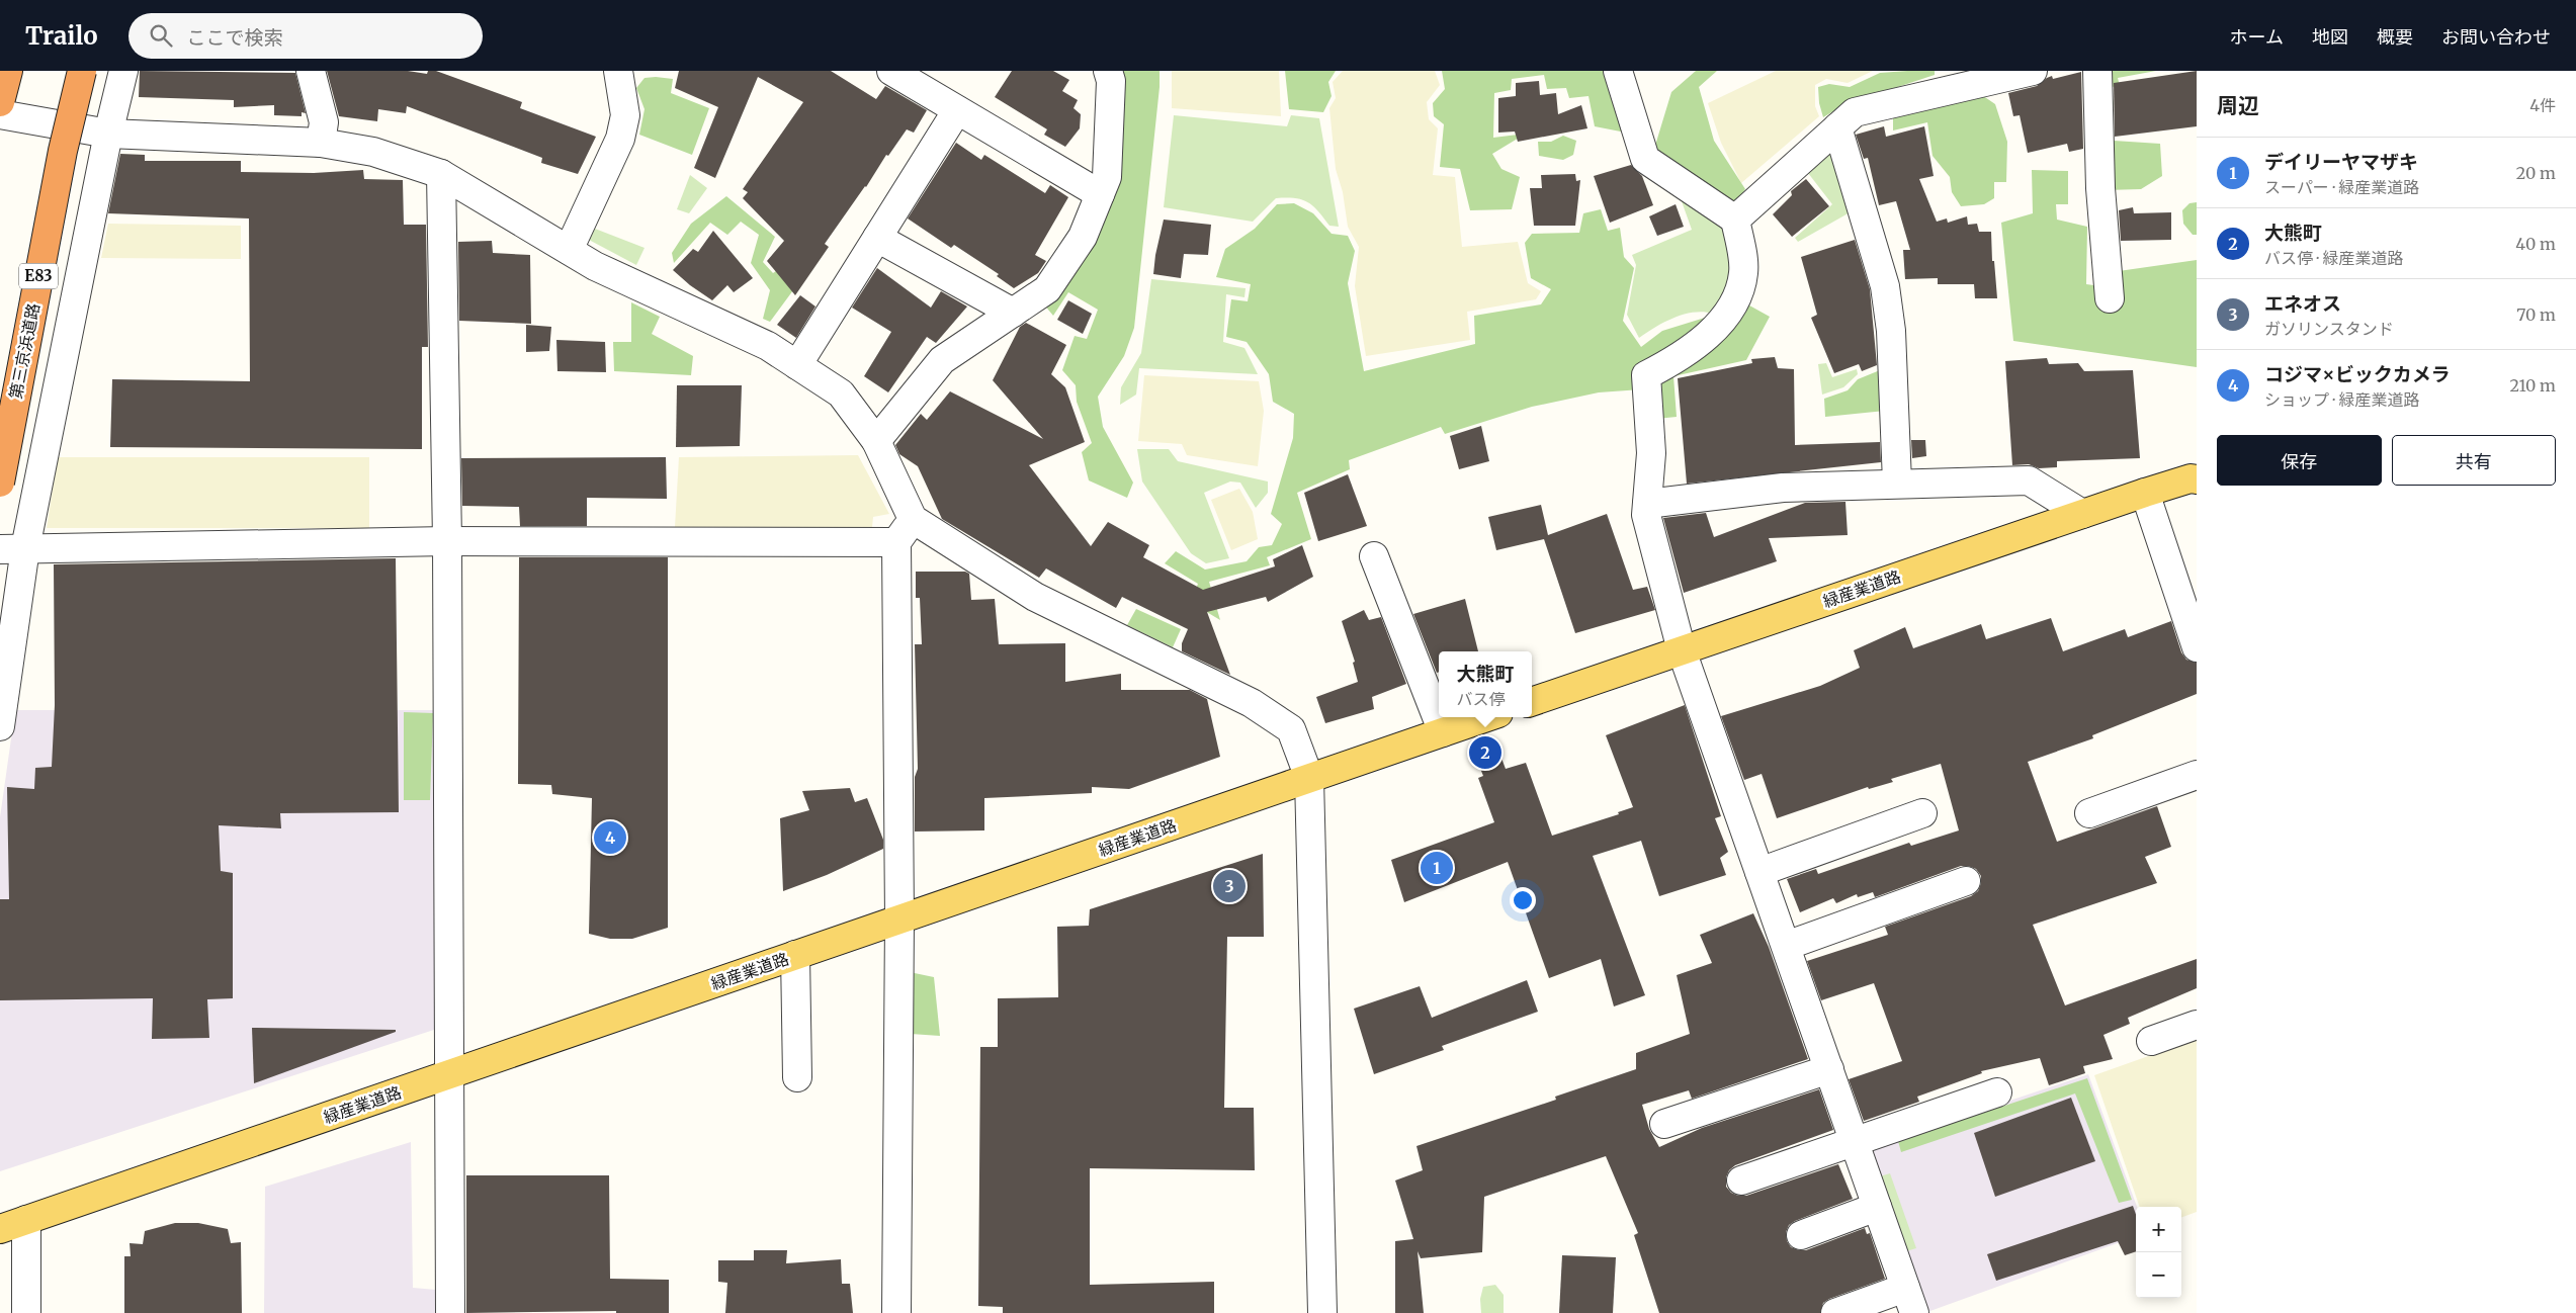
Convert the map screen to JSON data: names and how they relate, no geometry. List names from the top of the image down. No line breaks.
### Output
{"streets":{"highway":["E83","第三京浜道路"],"main road":["緑産業道路"]},"page":{"header":"Trailo","search":"ここで検索","nav":["ホーム","地図","概要","お問い合わせ"],"heading":["周辺","4件"],"list":[{"mark":"1","name":"デイリーヤマザキ","note":"スーパー · 緑産業道路","value":"20 m"},{"mark":"2","name":"大熊町","note":"バス停 · 緑産業道路","value":"40 m"},{"mark":"3","name":"エネオス","note":"ガソリンスタンド","value":"70 m"},{"mark":"4","name":"コジマ×ビックカメラ","note":"ショップ · 緑産業道路","value":"210 m"}],"buttons":["保存","共有"],"popup":["大熊町","バス停"],"pins":["2","4","1","3"],"map_buttons":["+","−"]}}
